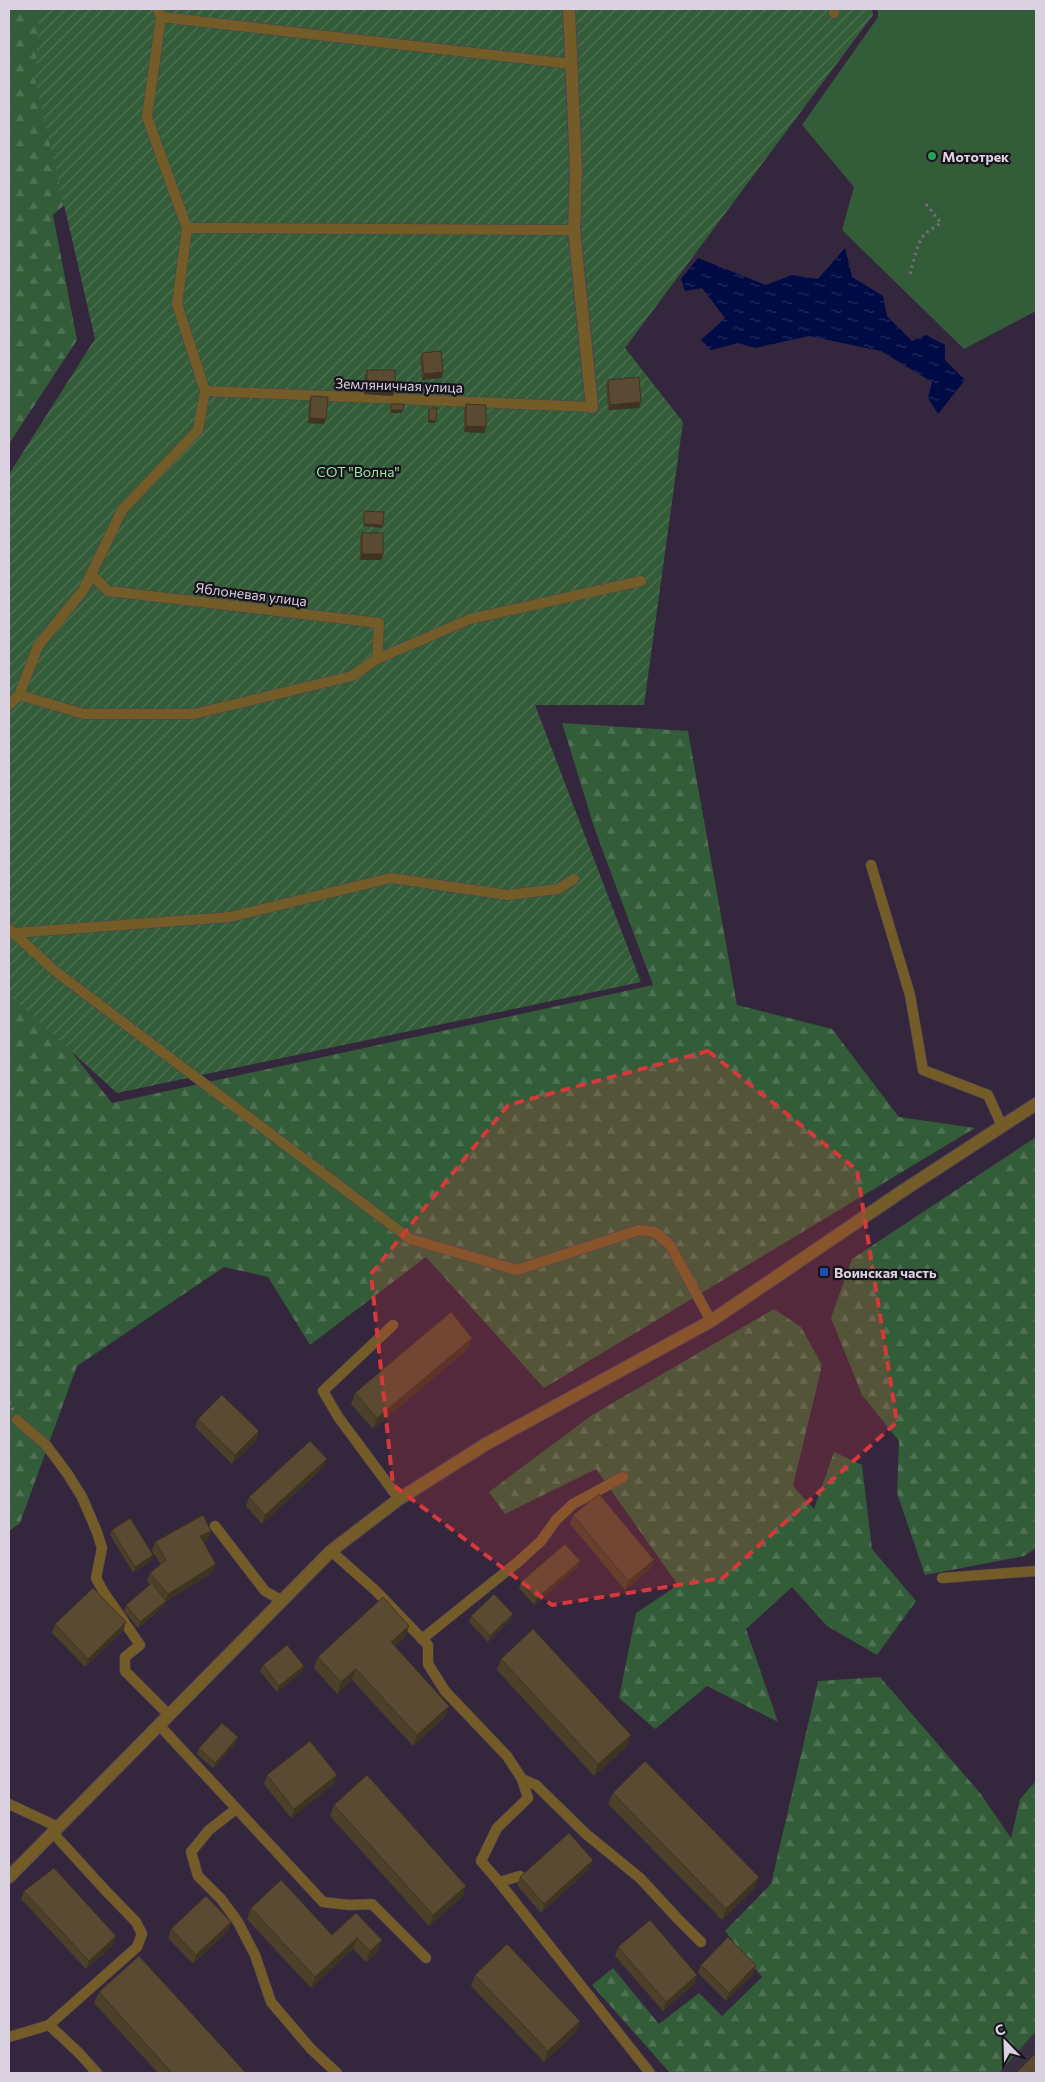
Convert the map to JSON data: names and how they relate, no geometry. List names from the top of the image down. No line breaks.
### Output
{"streets":{"lane":["Земляничная улица","Яблоневая улица"]},"parks":["СОТ \"Волна\""],"places":{"other":["Мототрек"],"transit":["Воинская часть"]},"north":"top left"}
